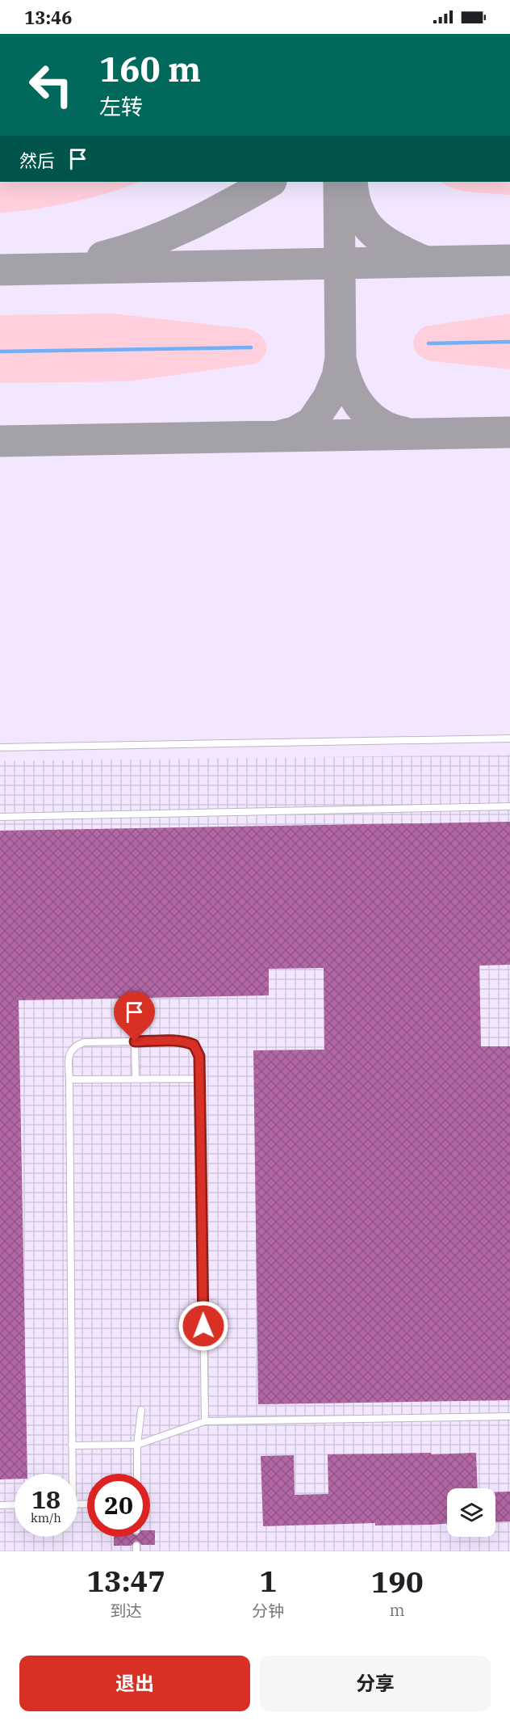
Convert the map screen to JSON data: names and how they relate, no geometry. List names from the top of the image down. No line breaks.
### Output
{"page":{"status":"13:46","turn":["160 m","左转"],"then":"然后","speed":"18 km/h","limit":"20","eta":["13:47","到达","1","分钟","190","m"],"buttons":["退出","分享"]}}
